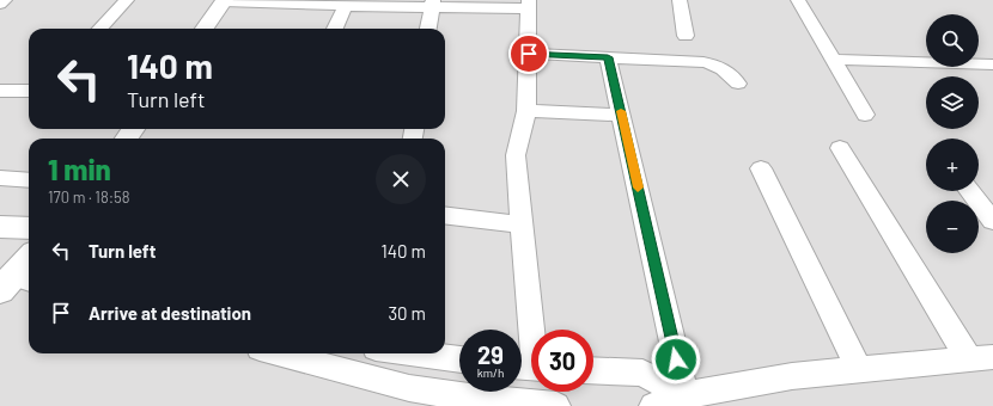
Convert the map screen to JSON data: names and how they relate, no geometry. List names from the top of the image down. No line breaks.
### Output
{"page":{"map_buttons":["+","−"],"turn":["140 m","Turn left"],"heading":["1 min","170 m · 18:58"],"list":[{"name":"Turn left","value":"140 m"},{"name":"Arrive at destination","value":"30 m"}],"speed":"29 km/h","limit":"30"}}
